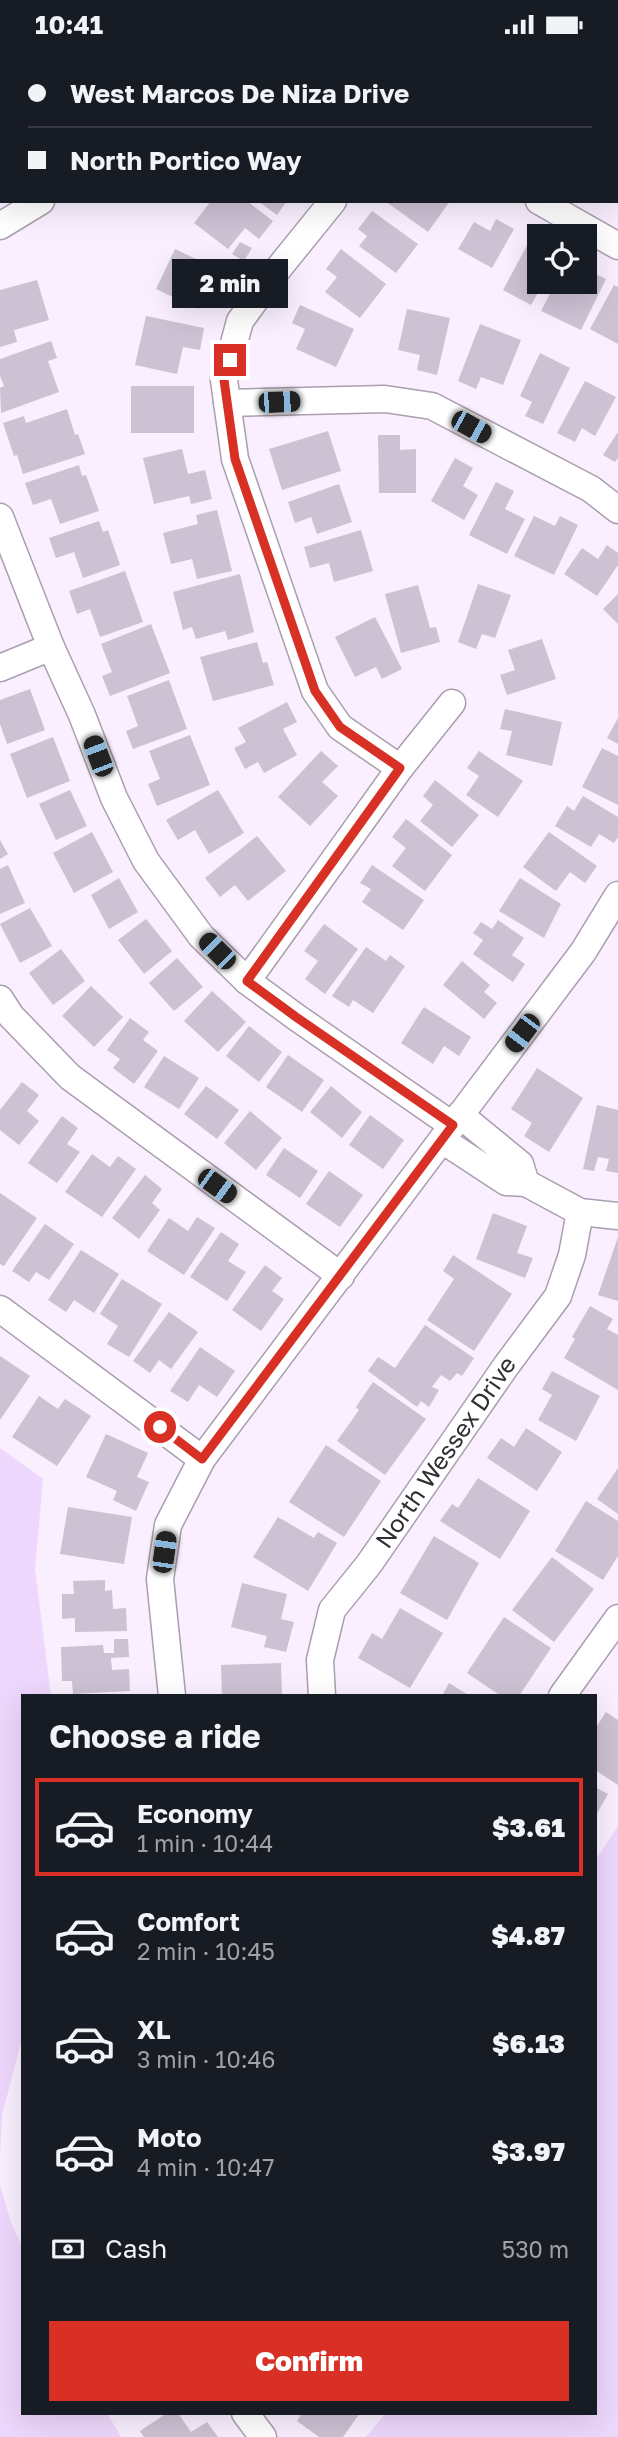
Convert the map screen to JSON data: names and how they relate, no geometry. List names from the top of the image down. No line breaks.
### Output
{"streets":{"street":["North Wessex Drive"]},"page":{"status":"10:41","banner":["West Marcos De Niza Drive","North Portico Way"],"bubble":"2 min","heading":"Choose a ride","list":[{"name":"Economy","note":"1 min · 10:44","value":"$3.61"},{"name":"Comfort","note":"2 min · 10:45","value":"$4.87"},{"name":"XL","note":"3 min · 10:46","value":"$6.13"},{"name":"Moto","note":"4 min · 10:47","value":"$3.97"}],"pay":["Cash","530 m"],"buttons":"Confirm"}}
